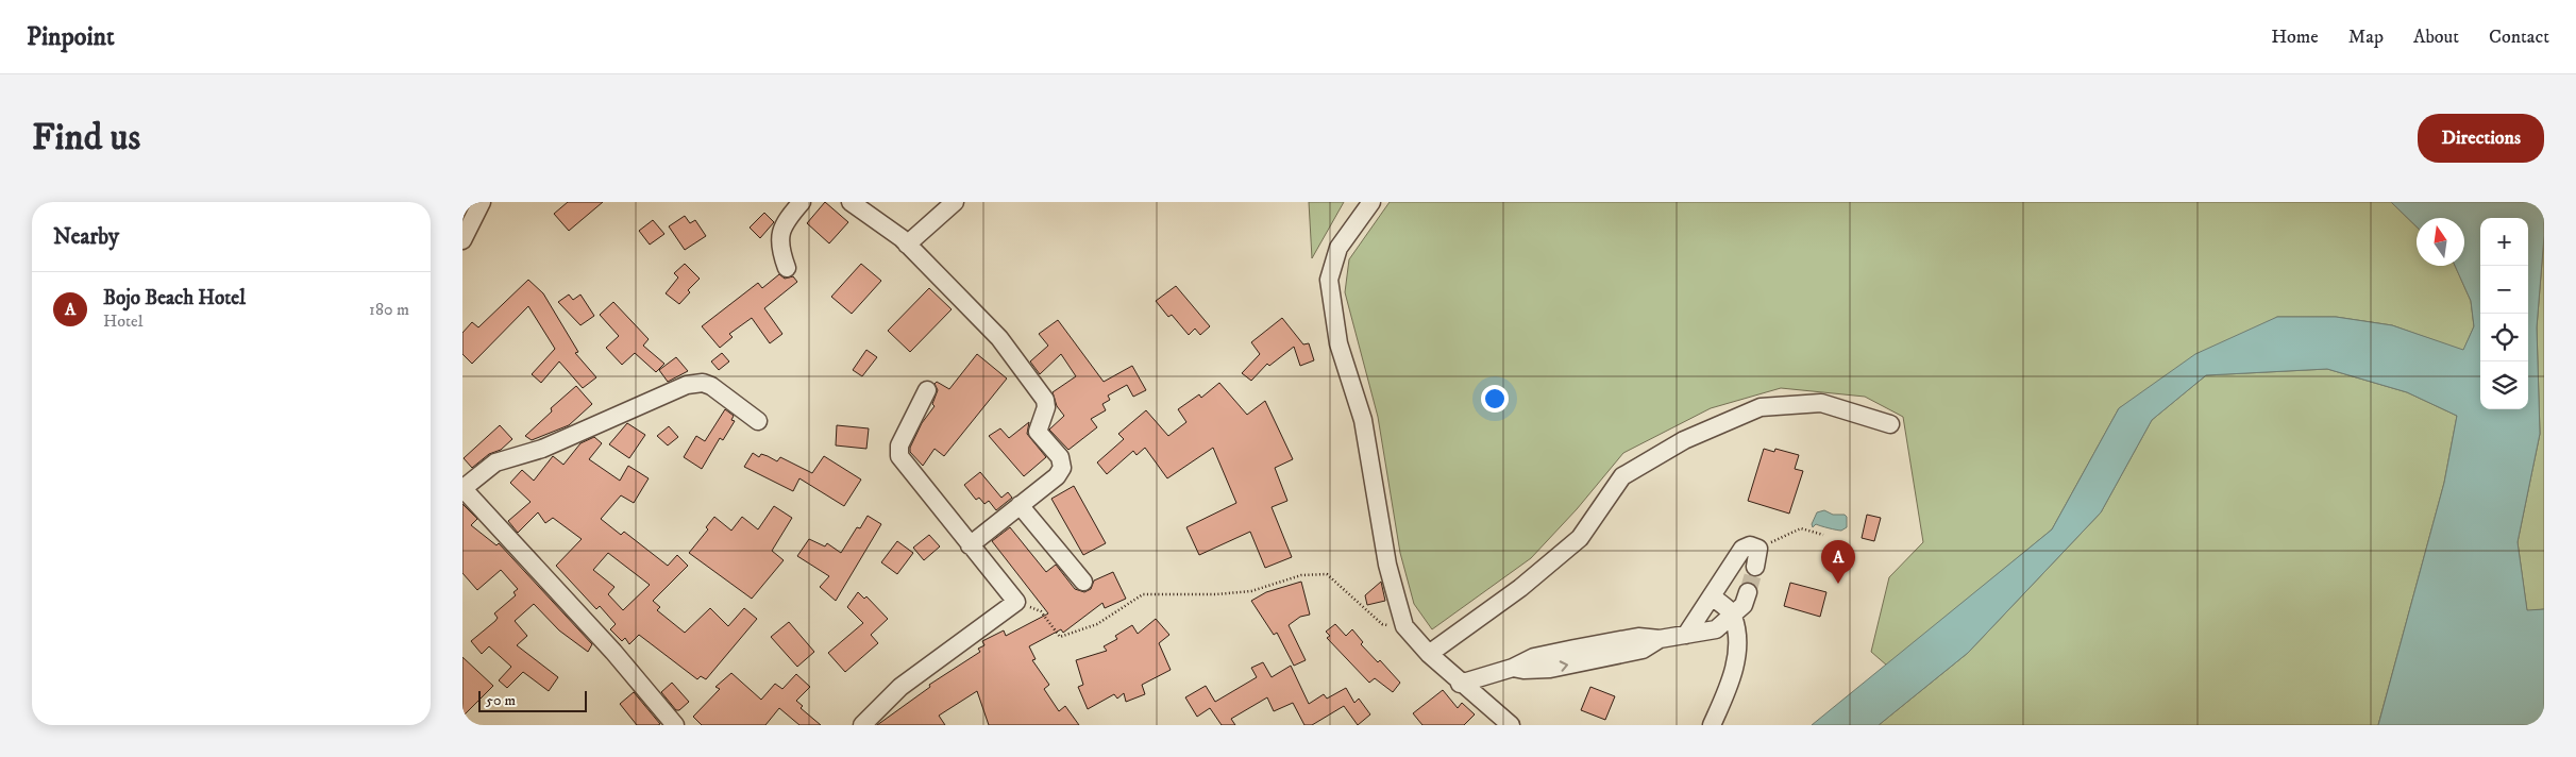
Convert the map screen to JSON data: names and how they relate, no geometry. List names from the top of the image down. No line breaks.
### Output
{"scale_bar":"50 m","north":"top","page":{"header":"Pinpoint","nav":["Home","Map","About","Contact"],"buttons":"Directions","title":"Find us","heading":"Nearby","map_buttons":["+","−"],"list":[{"mark":"A","name":"Bojo Beach Hotel","note":"Hotel","value":"180 m"}],"pins":"A","scale":"50 m"}}
